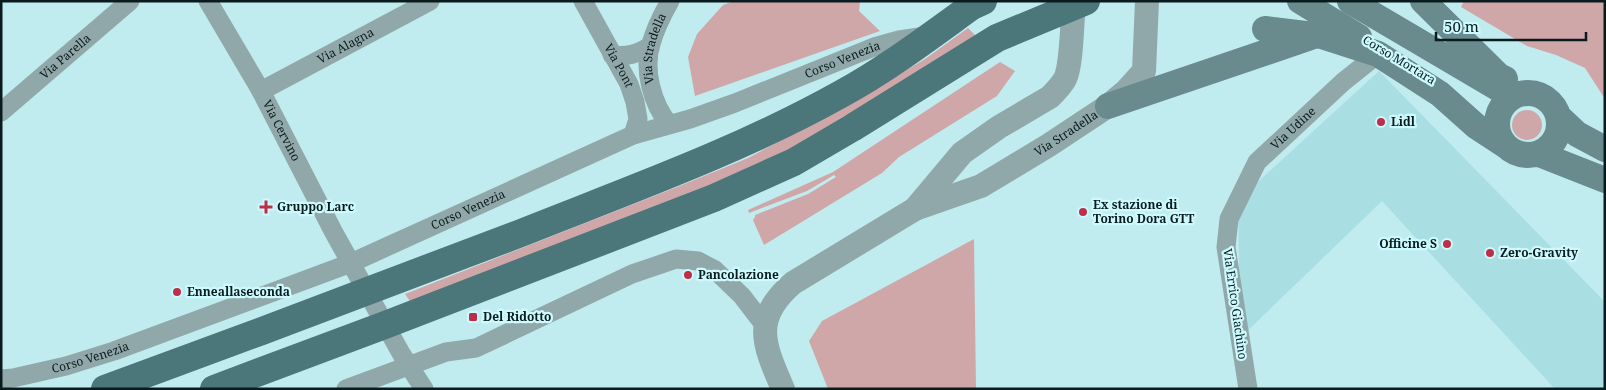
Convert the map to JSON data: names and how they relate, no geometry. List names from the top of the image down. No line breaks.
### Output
{"streets":{"main road":["Corso Venezia","Corso Mortara"],"street":["Via Alagna","Via Stradella","Via Parella","Via Pont","Via Udine","Via Cervino","Via Errico Giachino"]},"crossings":[["Via Alagna","Via Cervino"],["Via Stradella","Corso Venezia"],["Corso Venezia","Via Pont"],["Corso Venezia","Via Cervino"],["Via Udine","Via Errico Giachino"]],"places":{"other":["Lidl","Ex stazione di Torino Dora GTT","Officine S","Zero-Gravity","Pancolazione","Enneallaseconda"],"health":["Gruppo Larc"],"transit":["Del Ridotto"]},"scale_bar":"50 m"}
